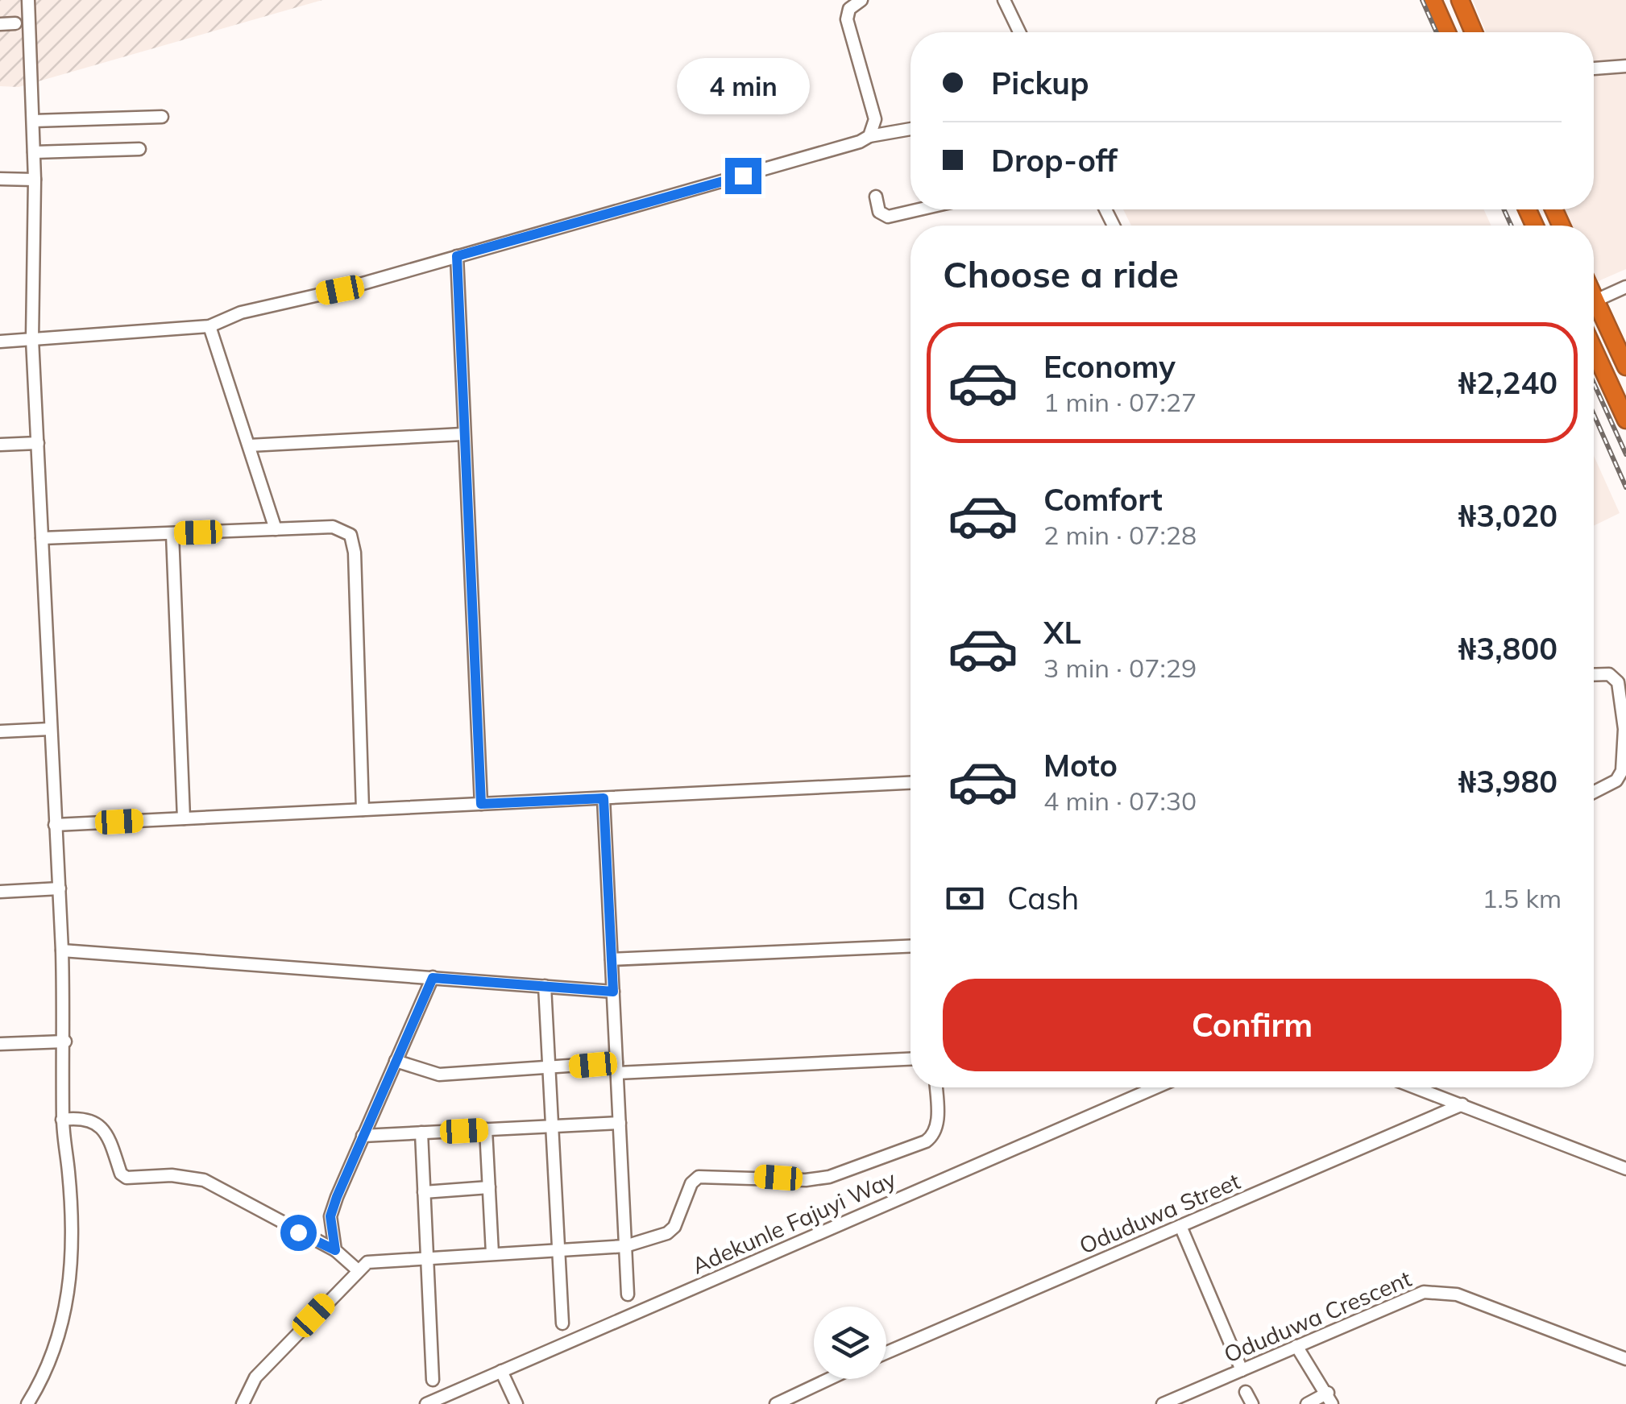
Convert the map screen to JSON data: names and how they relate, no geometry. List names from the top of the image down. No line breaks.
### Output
{"streets":{"street":["Oduduwa Street","Adekunle Fajuyi Way","Oduduwa Crescent"]},"page":{"banner":["Pickup","Drop-off"],"bubble":"4 min","heading":"Choose a ride","list":[{"name":"Economy","note":"1 min · 07:27","value":"₦2,240"},{"name":"Comfort","note":"2 min · 07:28","value":"₦3,020"},{"name":"XL","note":"3 min · 07:29","value":"₦3,800"},{"name":"Moto","note":"4 min · 07:30","value":"₦3,980"}],"pay":["Cash","1.5 km"],"buttons":"Confirm"}}
